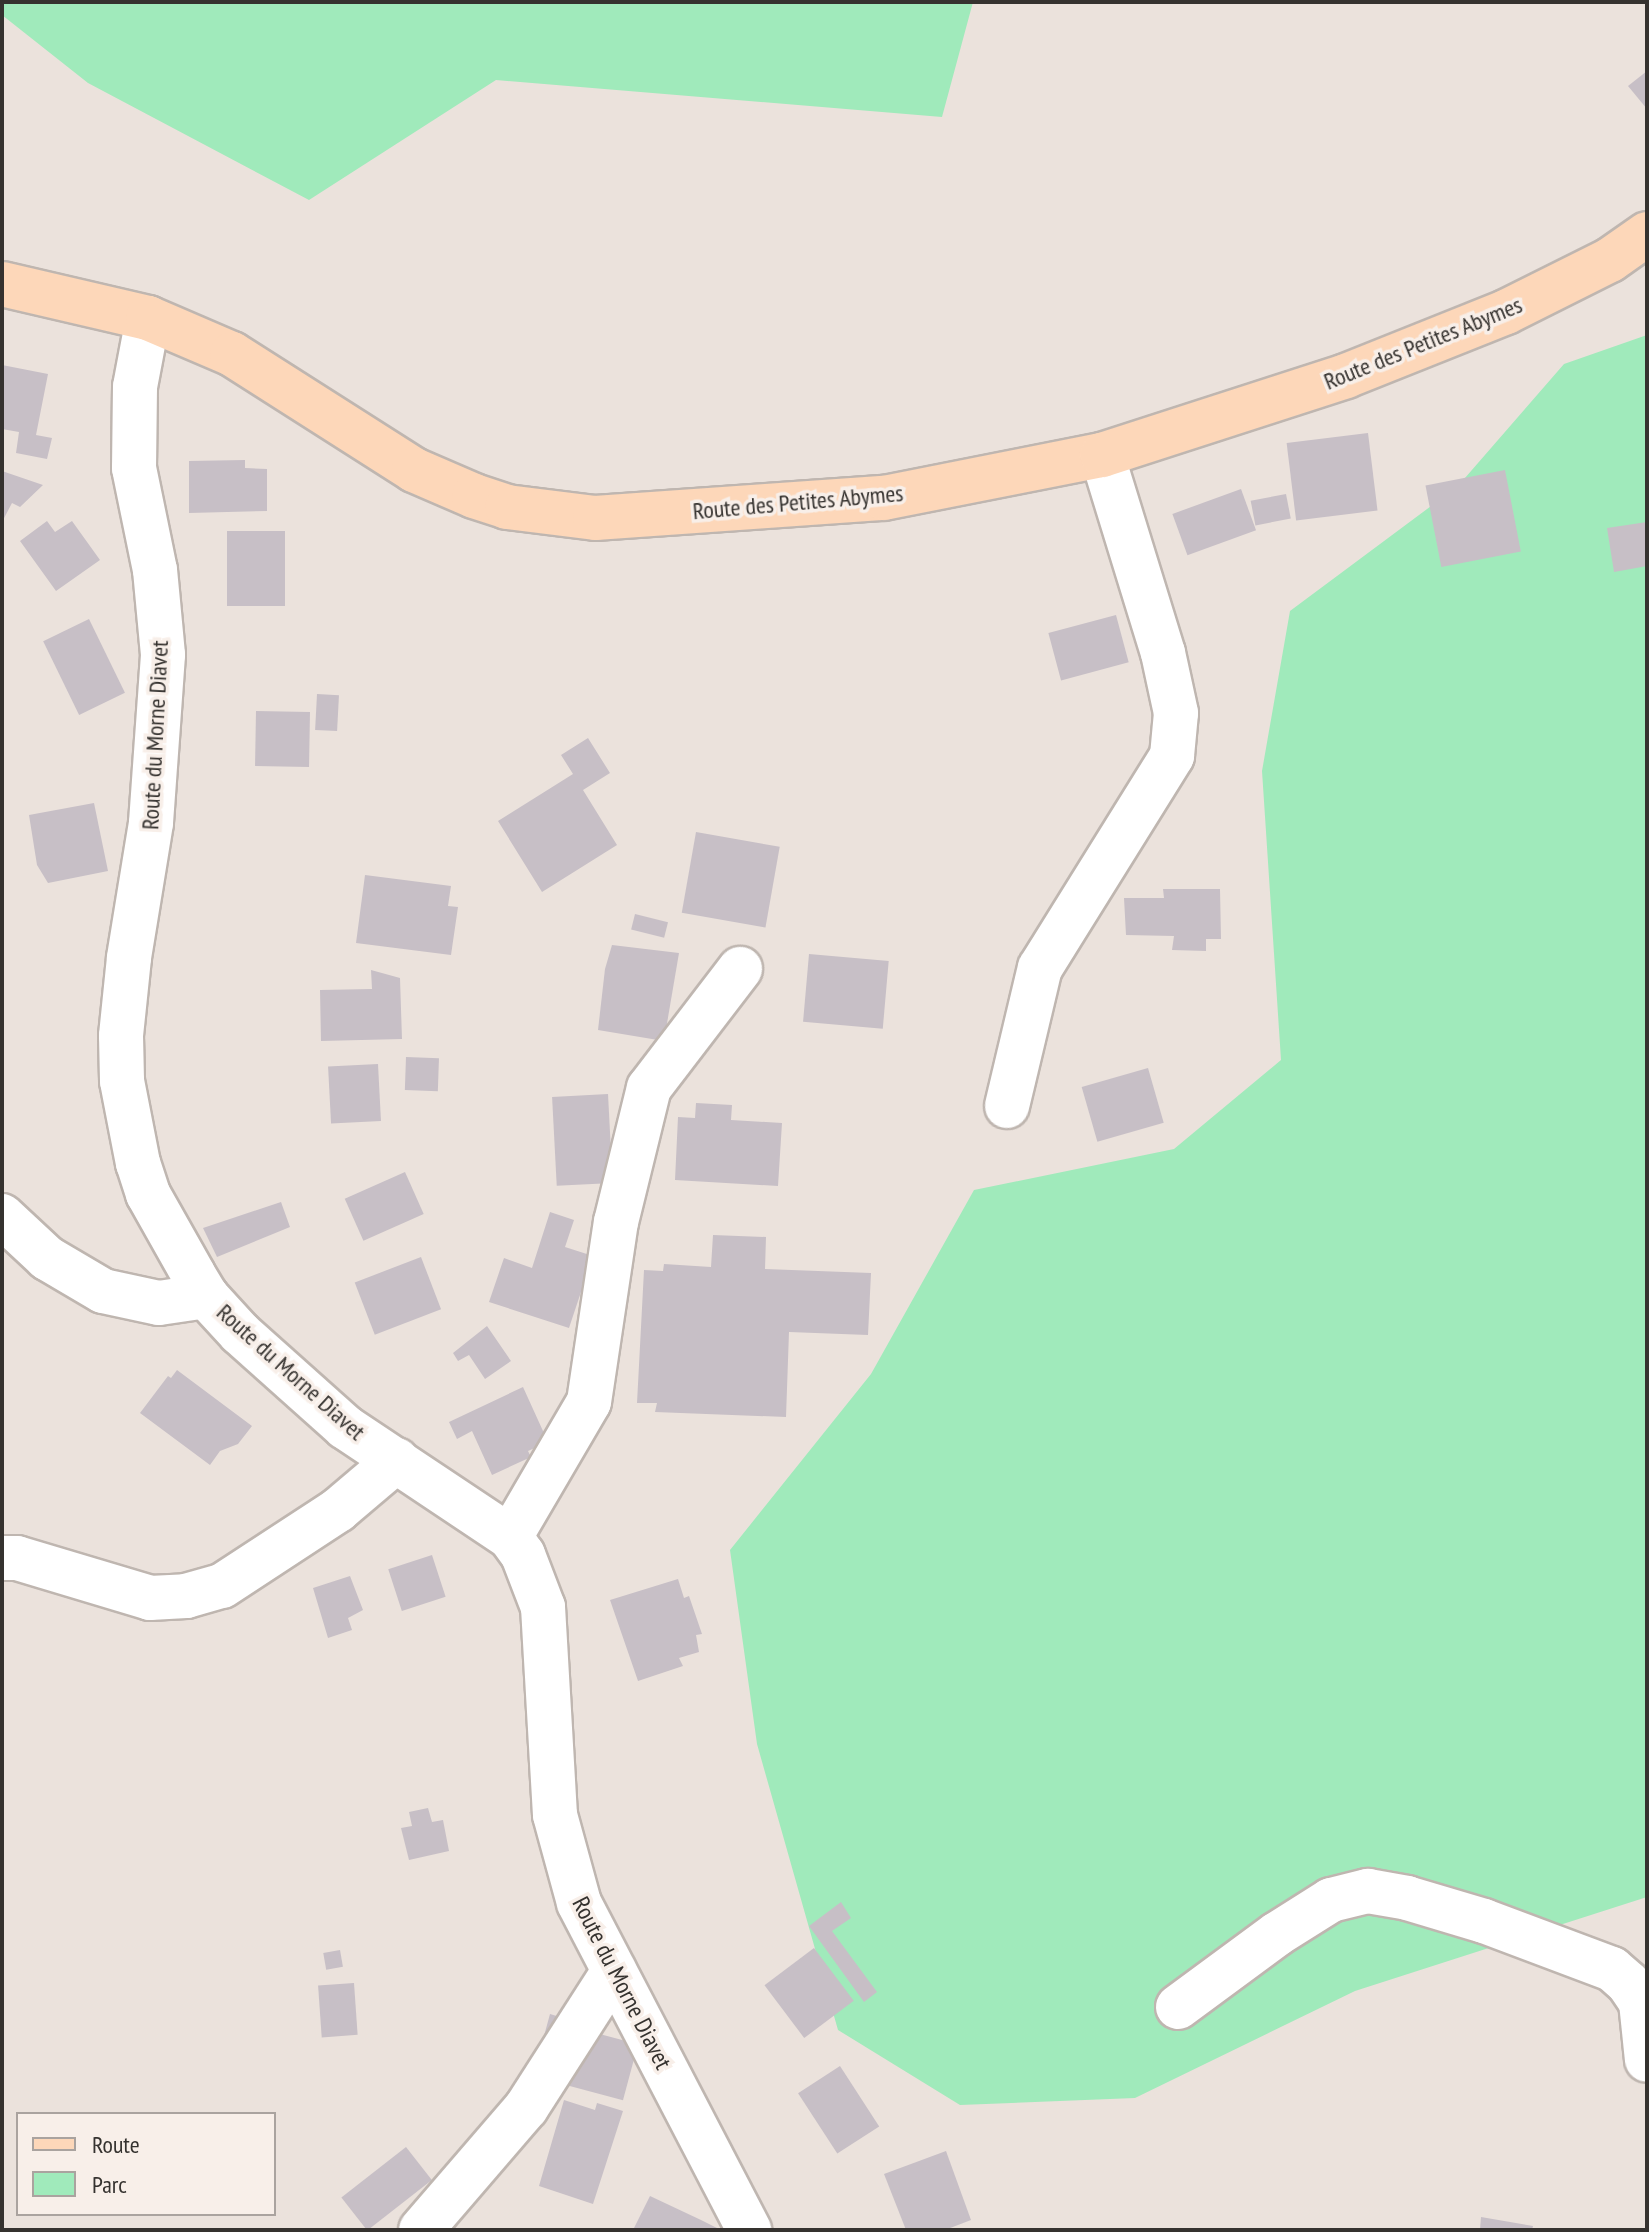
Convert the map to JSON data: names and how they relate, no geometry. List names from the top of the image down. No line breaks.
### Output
{"streets":{"main road":["Route des Petites Abymes"],"street":["Route du Morne Diavet"]},"crossings":[["Route des Petites Abymes","Route du Morne Diavet"]],"legend":["Route","Parc"]}
